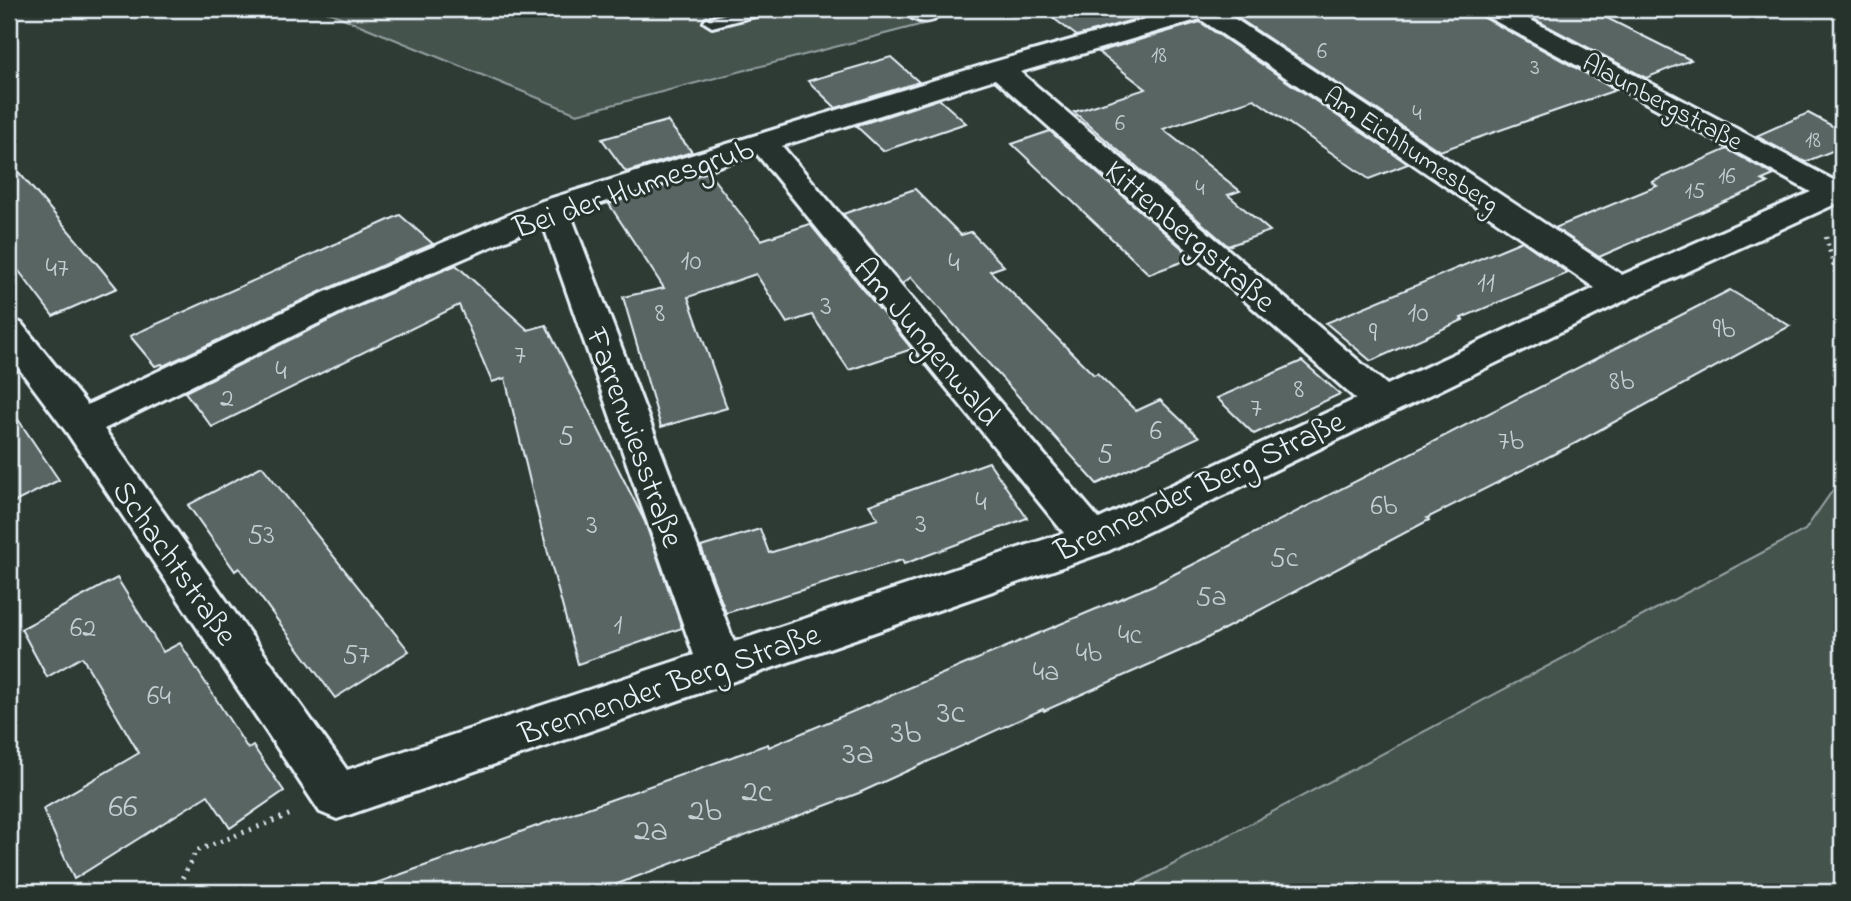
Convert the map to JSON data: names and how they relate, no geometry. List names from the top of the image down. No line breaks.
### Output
{"streets":{"street":["Alaunbergstraße","Am Eichhumesberg","Bei der Humesgrub","Kittenbergstraße","Am Jungenwald","Farrenwiesstraße","Brennender Berg Straße","Schachtstraße"]},"crossings":[["Alaunbergstraße","Brennender Berg Straße"],["Am Eichhumesberg","Bei der Humesgrub"],["Am Eichhumesberg","Brennender Berg Straße"],["Bei der Humesgrub","Kittenbergstraße"],["Bei der Humesgrub","Am Jungenwald"],["Bei der Humesgrub","Farrenwiesstraße"],["Bei der Humesgrub","Schachtstraße"],["Kittenbergstraße","Brennender Berg Straße"],["Am Jungenwald","Brennender Berg Straße"],["Farrenwiesstraße","Brennender Berg Straße"],["Brennender Berg Straße","Schachtstraße"]],"house_numbers":["6","18","3","4","6","18","16","4","15","10","4","47","11","3","8","10","9b","9","7","4","8b","8","2","7","6","5","7b","5","4","6b","3","3","53","5c","5a","1","62","4c","4b","57","4a","64","3c","3b","3a","2c","66","2b","2a"]}
